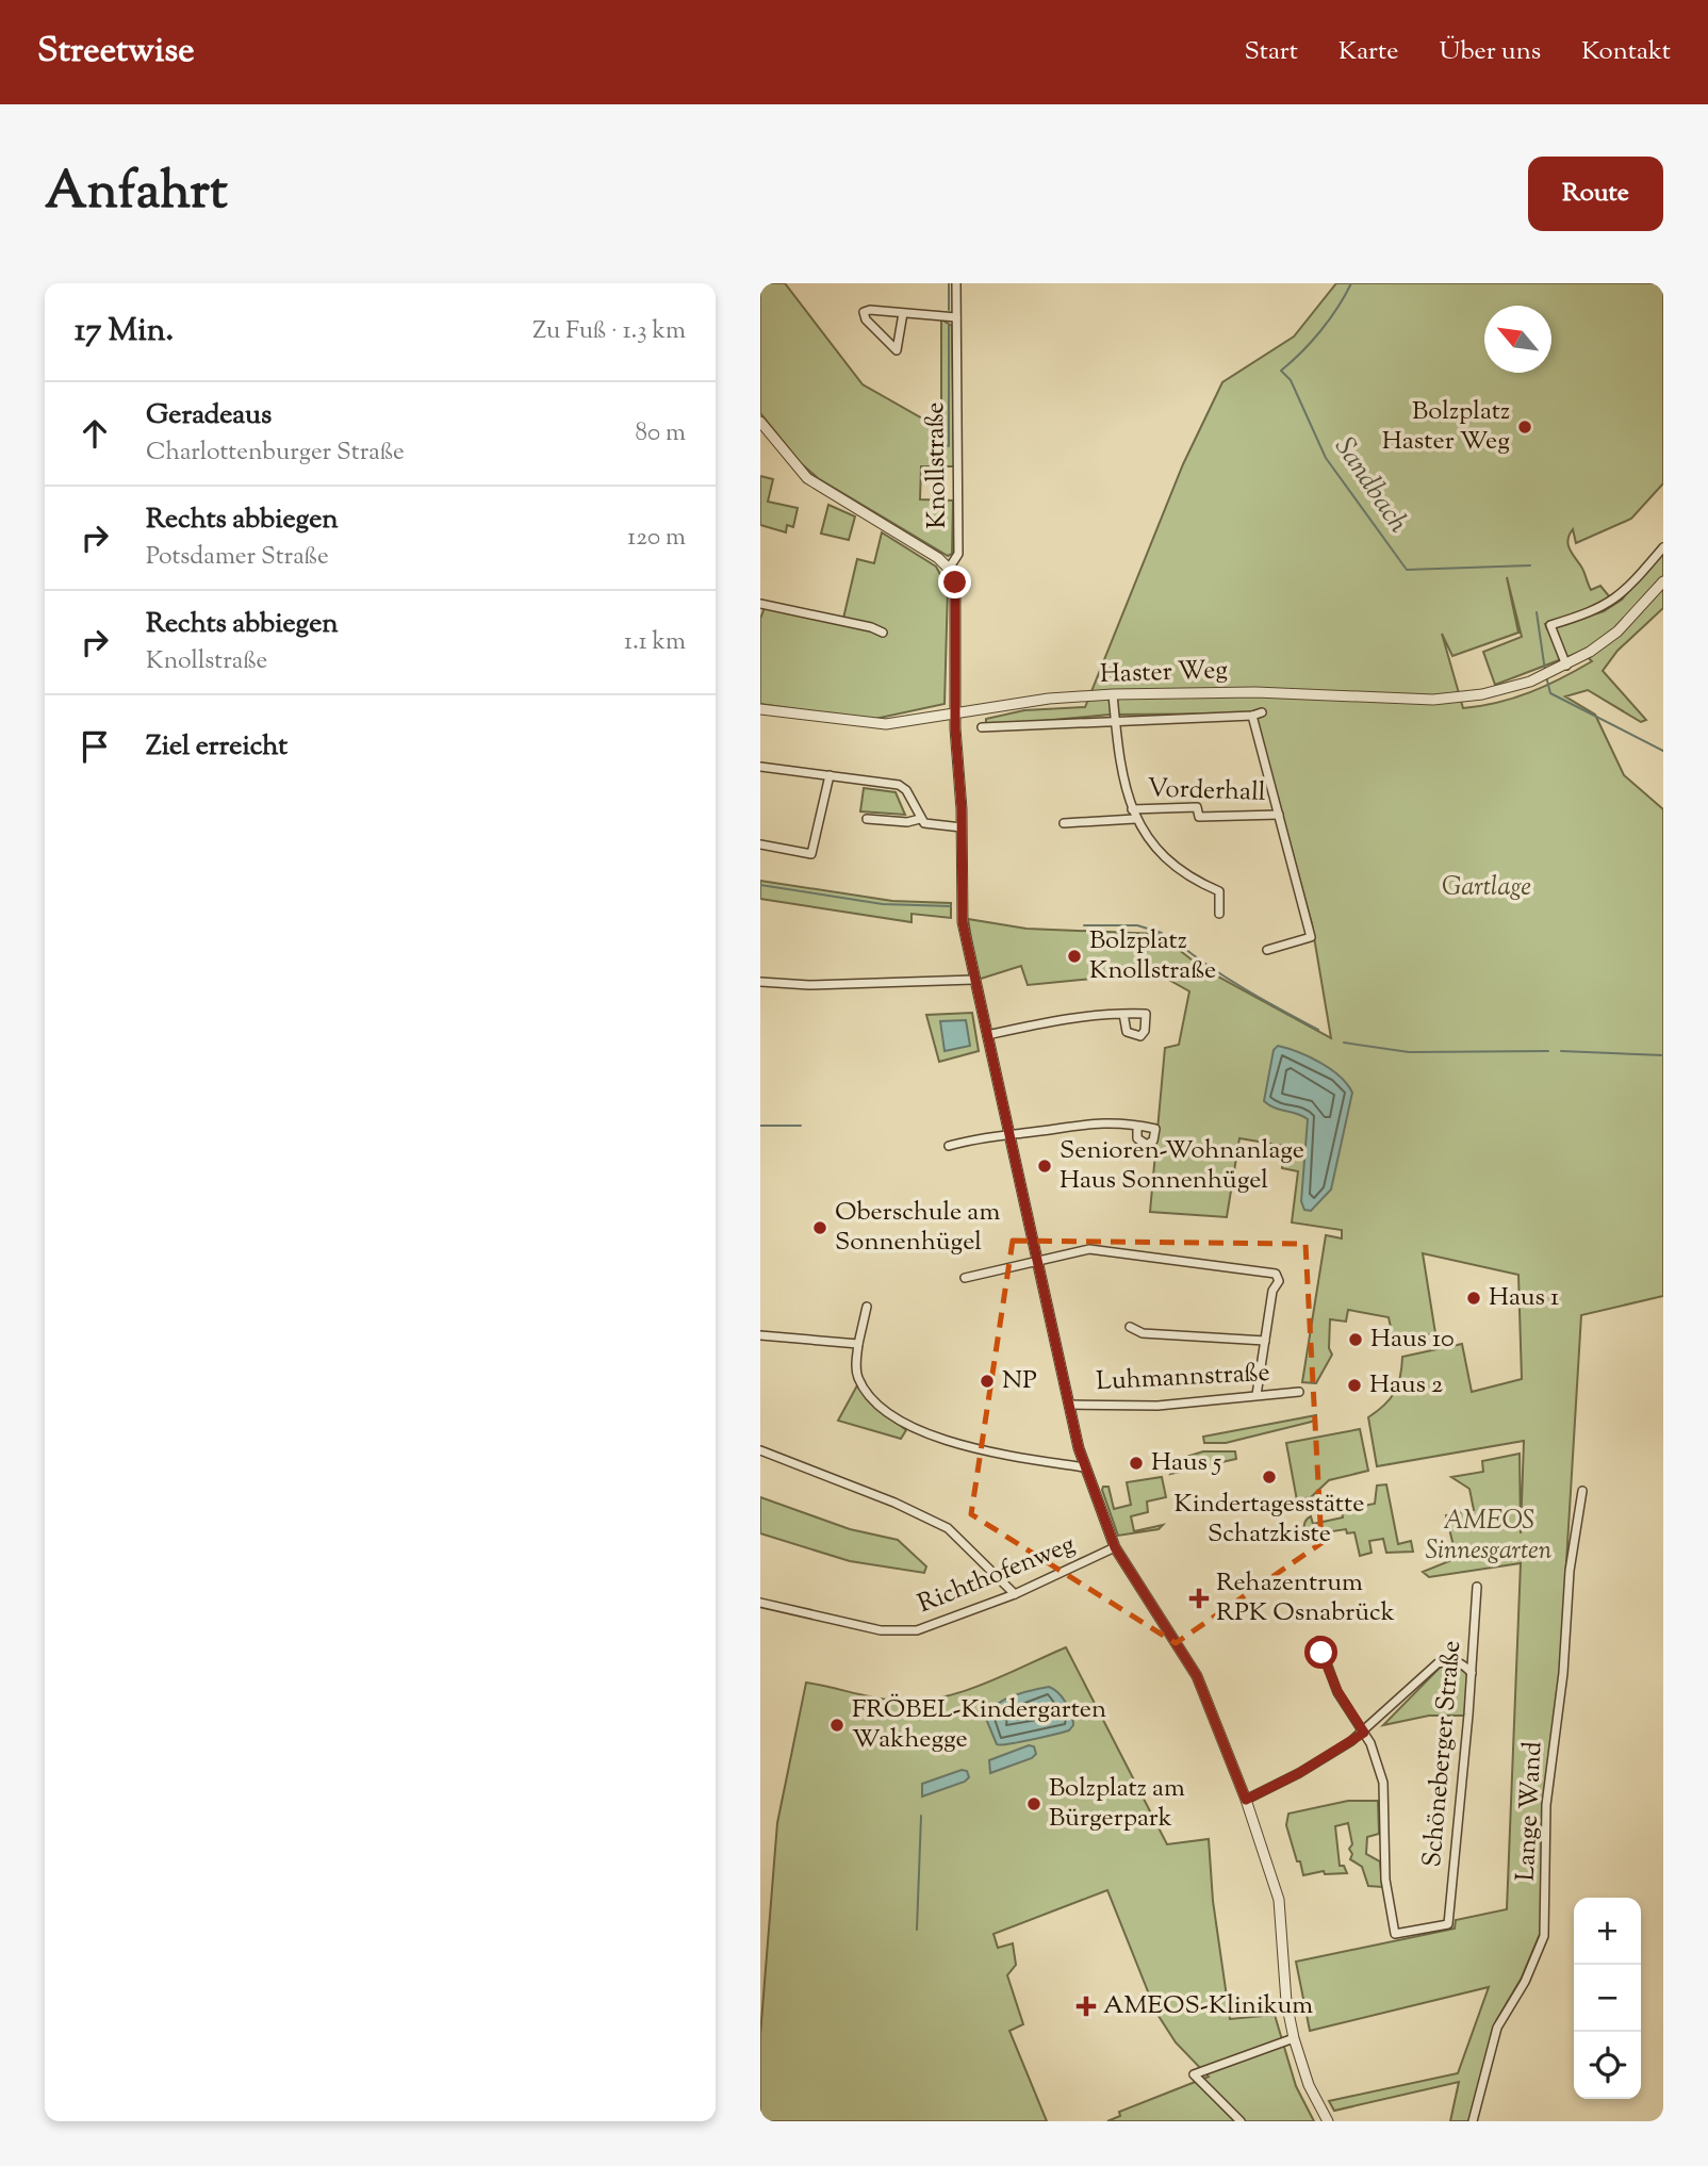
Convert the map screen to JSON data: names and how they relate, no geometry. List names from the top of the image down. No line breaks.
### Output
{"streets":{"street":["Knollstraße","Haster Weg","Vorderhall","Luhmannstraße","Richthofenweg","Schöneberger Straße","Lange Wand"]},"crossings":[["Knollstraße","Haster Weg"],["Knollstraße","Luhmannstraße"],["Knollstraße","Richthofenweg"],["Haster Weg","Vorderhall"]],"water":["Sandbach"],"parks":["Gartlage","AMEOS Sinnesgarten"],"places":{"other":["Bolzplatz Haster Weg","Bolzplatz Knollstraße","Senioren-Wohnanlage Haus Sonnenhügel","Oberschule am Sonnenhügel","Haus 1","Haus 10","NP","Haus 2","Haus 5","Kindertagesstätte Schatzkiste","FRÖBEL-Kindergarten Wakhegge","Bolzplatz am Bürgerpark"],"health":["Rehazentrum RPK Osnabrück","AMEOS-Klinikum"]},"north":"top left","page":{"header":"Streetwise","nav":["Start","Karte","Über uns","Kontakt"],"title":"Anfahrt","buttons":"Route","heading":["17 Min.","Zu Fuß · 1.3 km"],"list":[["Geradeaus","Charlottenburger Straße","80 m"],["Rechts abbiegen","Potsdamer Straße","120 m"],["Rechts abbiegen","Knollstraße","1.1 km"],"Ziel erreicht"],"map_buttons":["+","−"]}}
